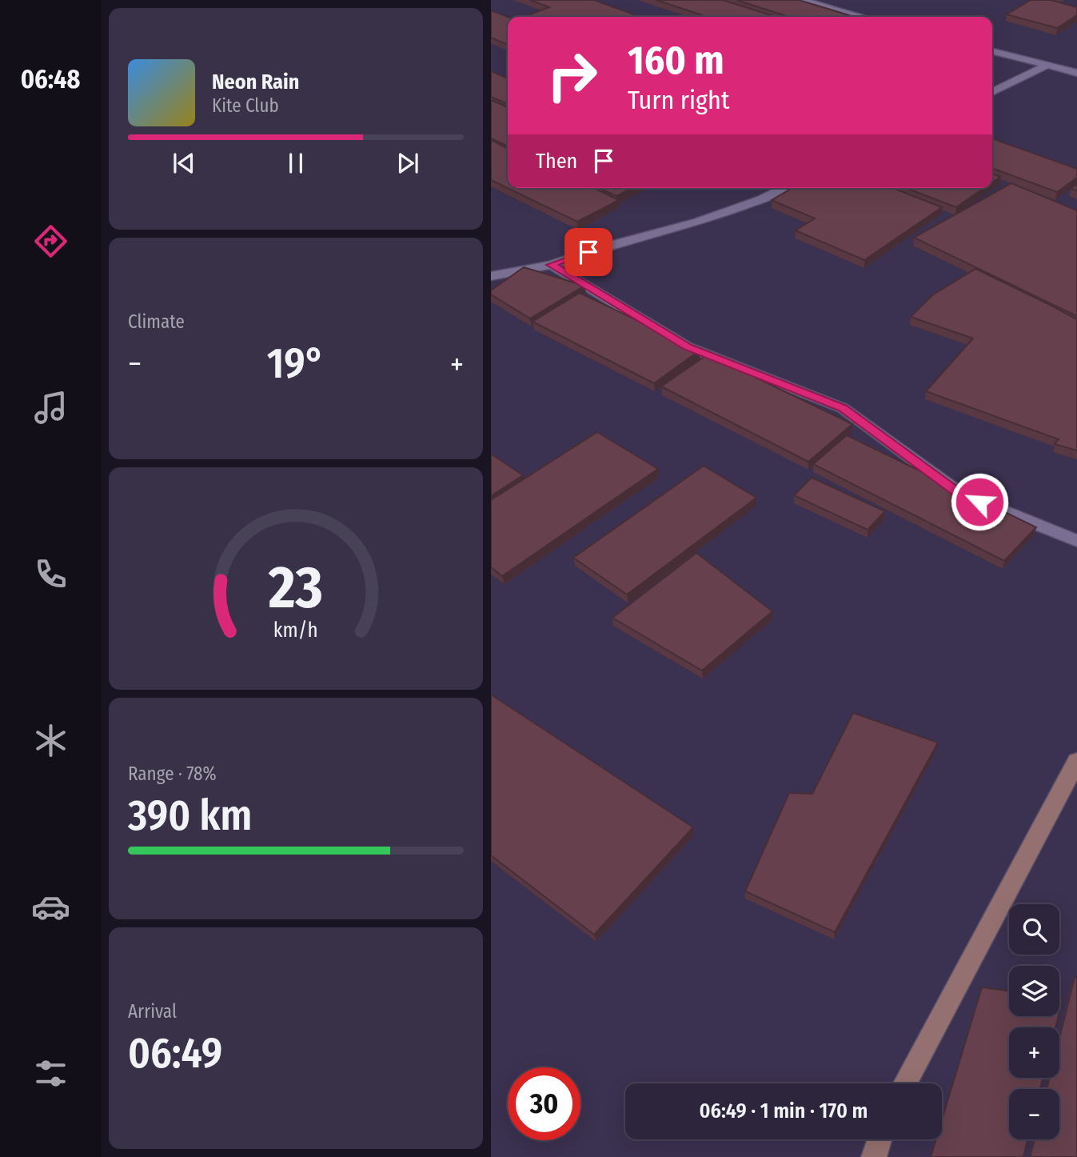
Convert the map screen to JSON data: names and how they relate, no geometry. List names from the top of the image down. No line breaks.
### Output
{"page":{"tabs":"06:48","turn":["160 m","Turn right"],"song":["Neon Rain","Kite Club"],"then":"Then","tile":["Climate",["Range · 78%","390 km"],["Arrival","06:49"]],"heat":["−","19°","+"],"map_buttons":["+","−"],"limit":"30","trip":"06:49 · 1 min · 170 m","gauge":["23","km/h"]}}
